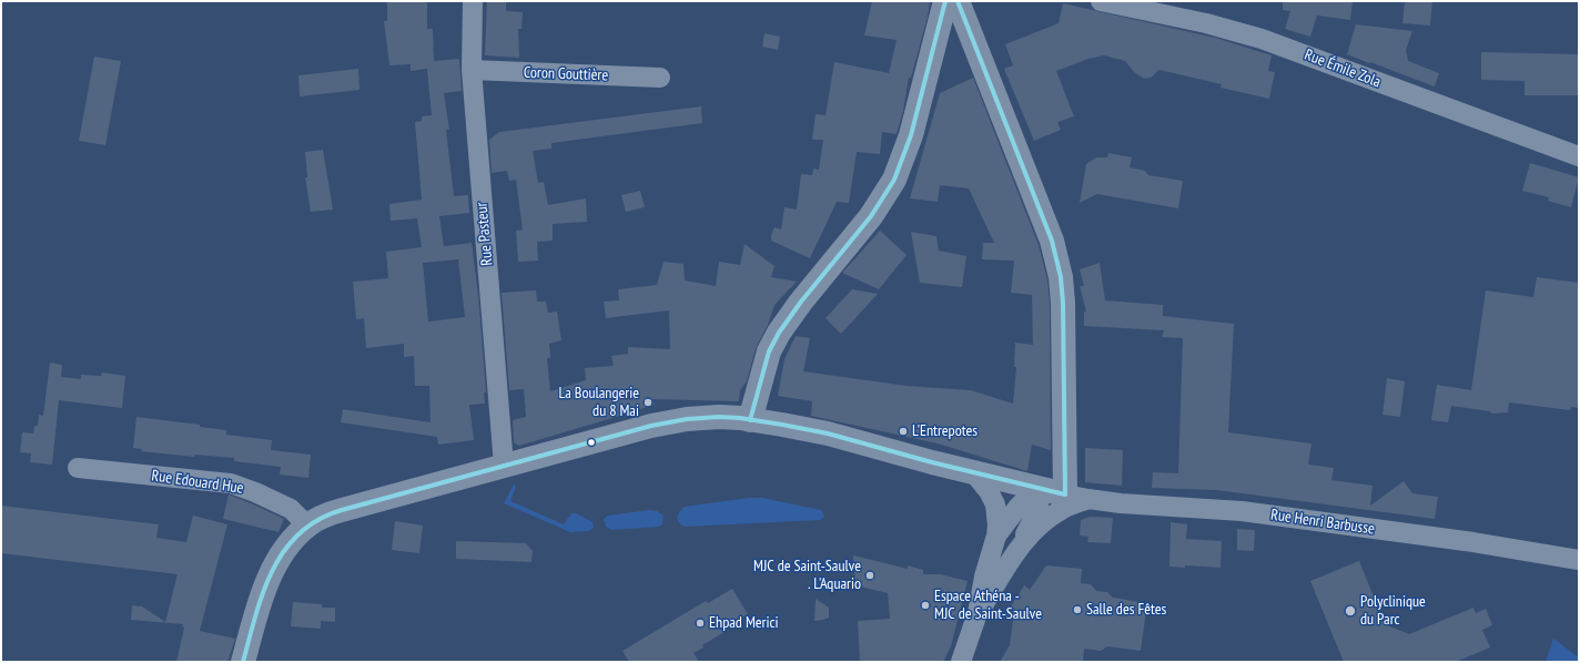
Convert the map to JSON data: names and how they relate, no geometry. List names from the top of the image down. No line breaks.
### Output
{"streets":{"street":["Rue Émile Zola","Coron Gouttière","Rue Pasteur","Rue Edouard Hue","Rue Henri Barbusse"]},"crossings":[["Coron Gouttière","Rue Pasteur"]],"places":["La Boulangerie du 8 Mai","L'Entrepotes","MJC de Saint-Saulve . L'Aquario","Espace Athéna - MJC de Saint-Saulve","Salle des Fêtes","Polyclinique du Parc","Ehpad Merici"]}
